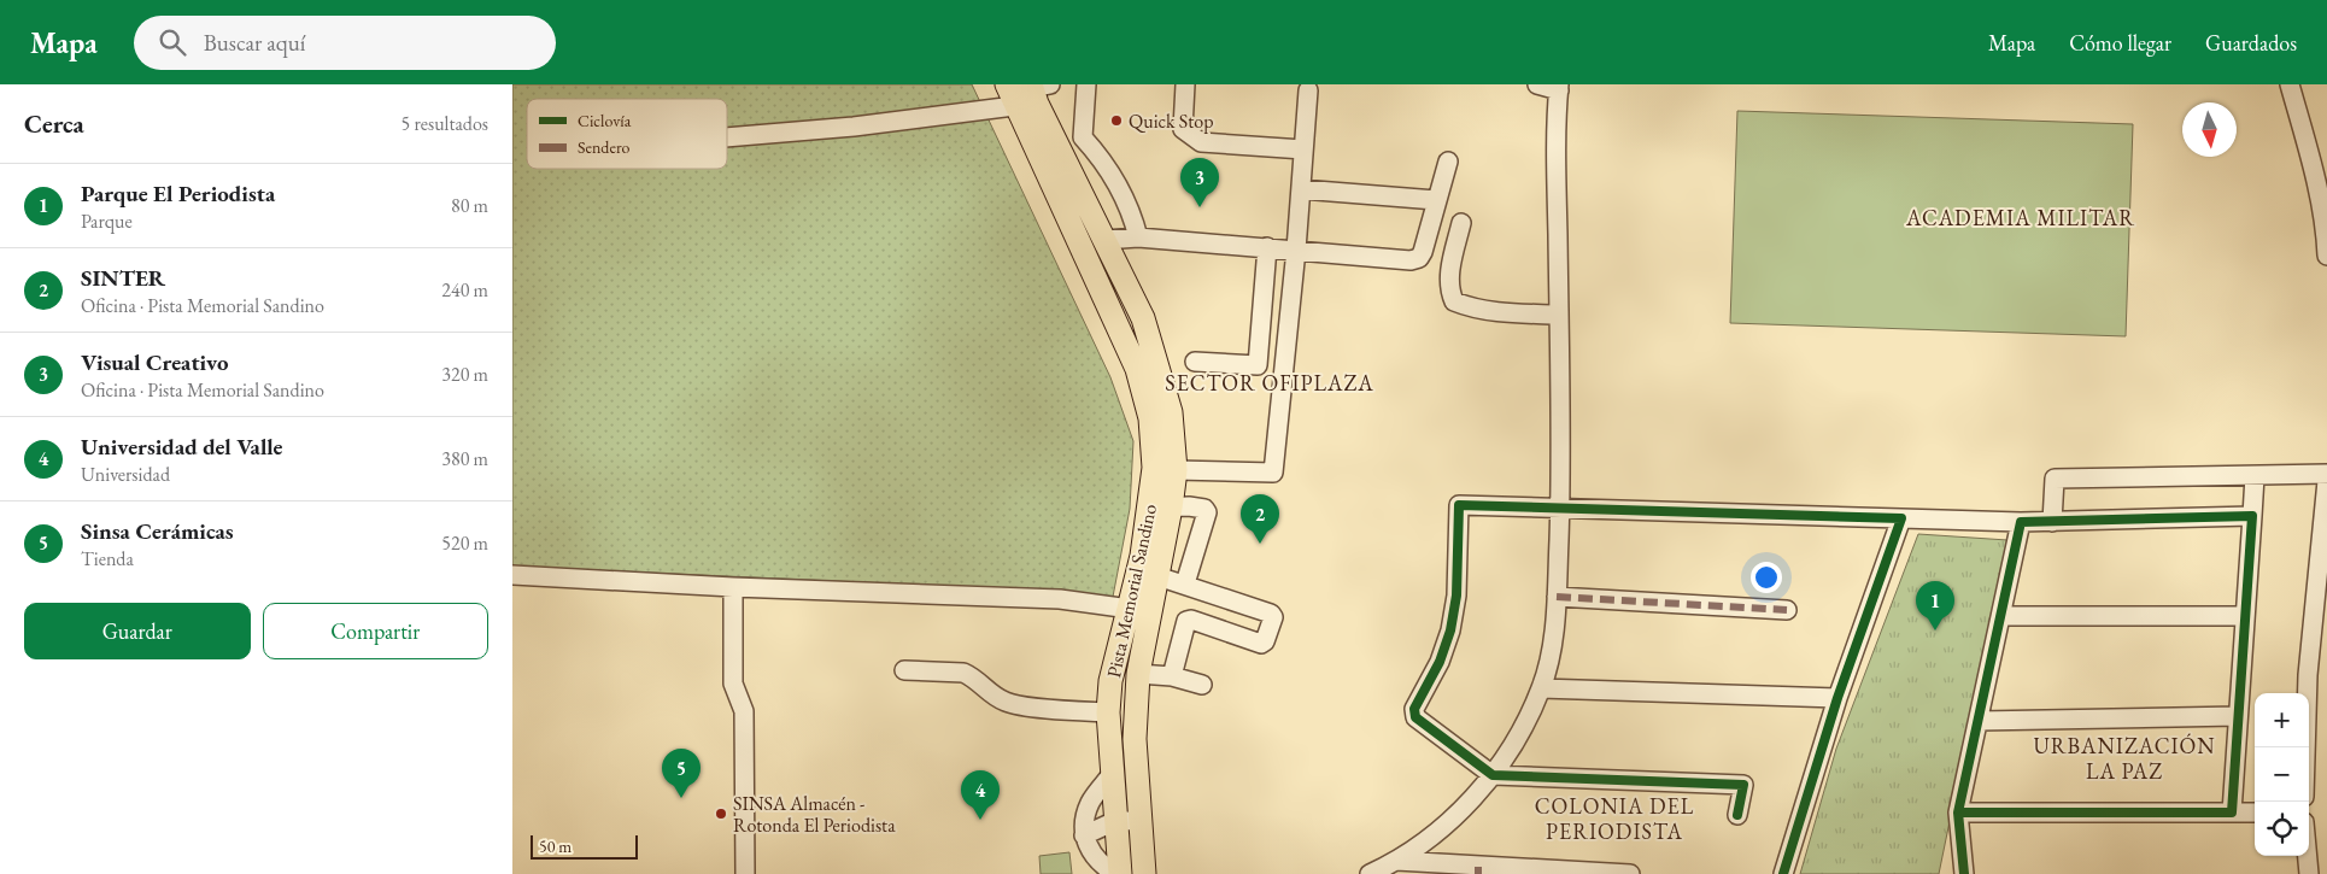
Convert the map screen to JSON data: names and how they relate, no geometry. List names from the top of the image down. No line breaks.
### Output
{"streets":{"main road":["Pista Memorial Sandino"]},"districts":["ACADEMIA MILITAR","SECTOR OFIPLAZA","URBANIZACIÓN LA PAZ","COLONIA DEL PERIODISTA"],"places":["Quick Stop","SINSA Almacén - Rotonda El Periodista"],"legend":["Ciclovía","Sendero"],"scale_bar":"50 m","north":"bottom","page":{"header":"Mapa","search":"Buscar aquí","nav":["Mapa","Cómo llegar","Guardados"],"heading":["Cerca","5 resultados"],"pins":["3","2","1","5","4"],"list":[{"mark":"1","name":"Parque El Periodista","note":"Parque","value":"80 m"},{"mark":"2","name":"SINTER","note":"Oficina · Pista Memorial Sandino","value":"240 m"},{"mark":"3","name":"Visual Creativo","note":"Oficina · Pista Memorial Sandino","value":"320 m"},{"mark":"4","name":"Universidad del Valle","note":"Universidad","value":"380 m"},{"mark":"5","name":"Sinsa Cerámicas","note":"Tienda","value":"520 m"}],"buttons":["Guardar","Compartir"],"map_buttons":["+","−"],"scale":"50 m"}}
